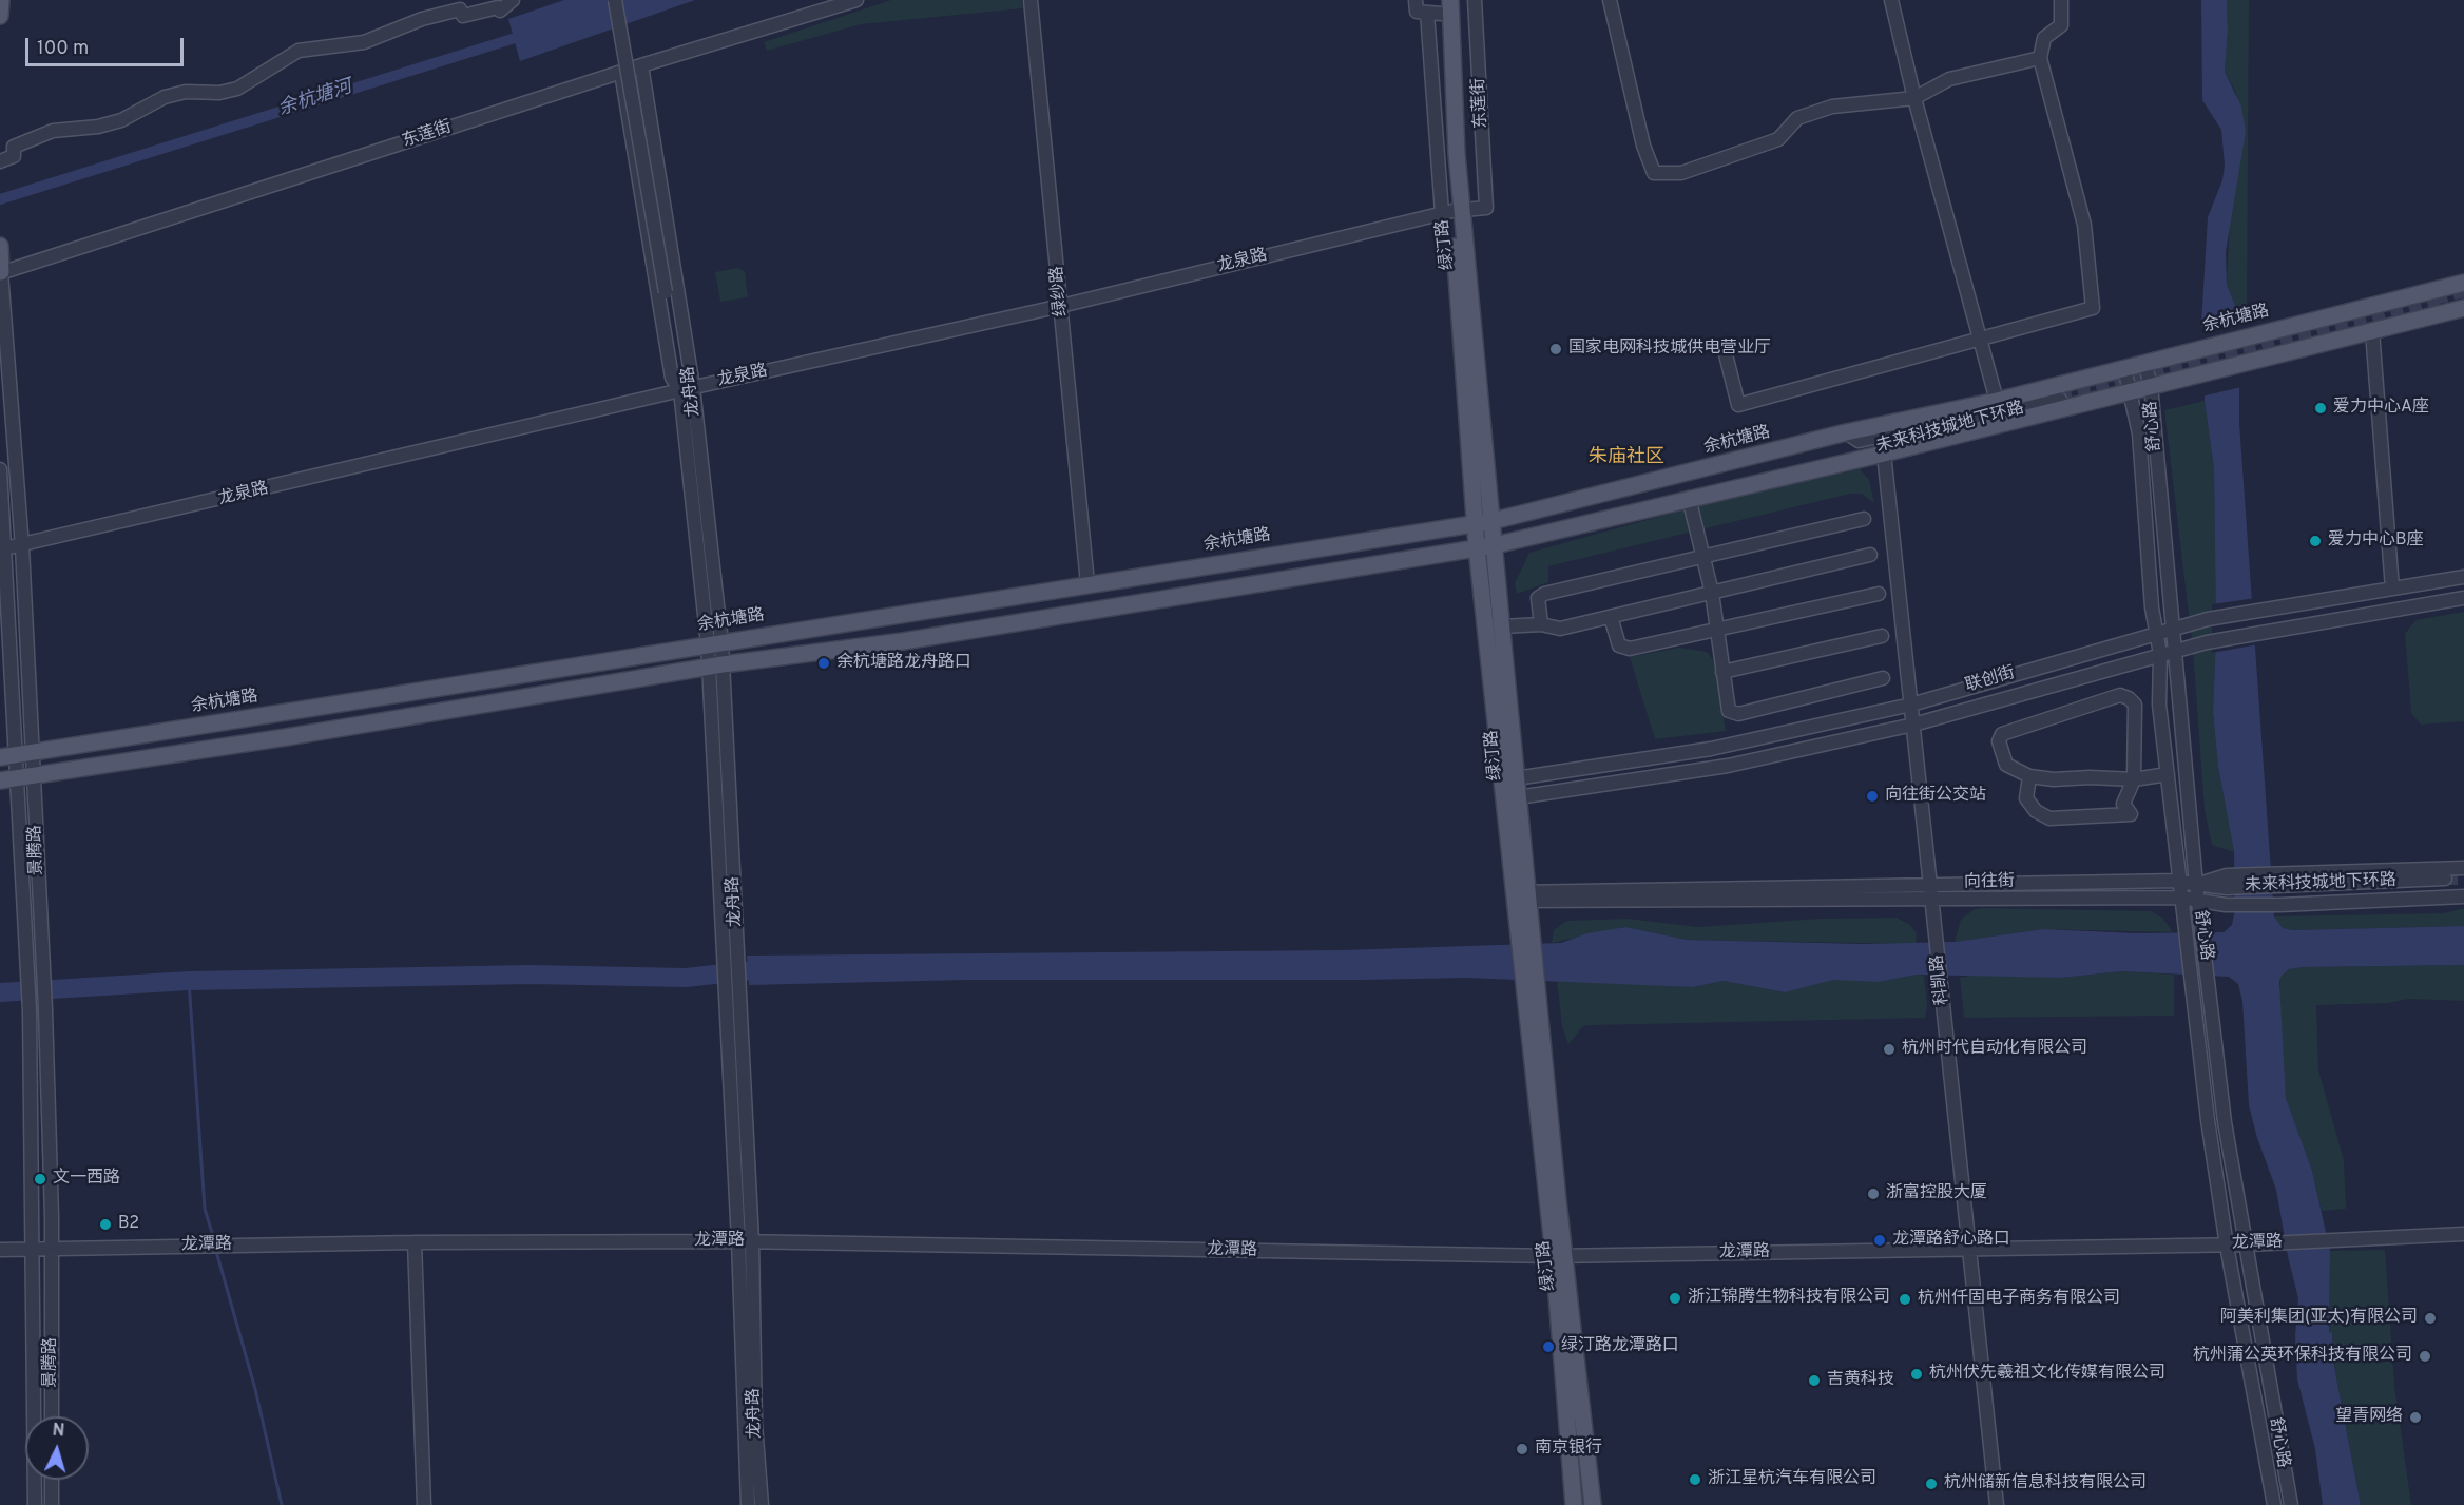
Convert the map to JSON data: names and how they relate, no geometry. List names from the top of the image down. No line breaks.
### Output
{"streets":{"main road":["绿汀路","余杭塘路"],"street":["东莲街","龙泉路","绿纱路","龙舟路","舒心路","未来科技城地下环路","联创街","景腾路","向往街","科凯路","龙潭路"]},"crossings":[["东莲街","龙泉路"],["东莲街","龙舟路"],["东莲街","景腾路"],["绿汀路","龙泉路"],["绿汀路","余杭塘路"],["绿汀路","联创街"],["绿汀路","向往街"],["绿汀路","龙潭路"],["龙泉路","绿纱路"],["龙泉路","龙舟路"],["龙泉路","景腾路"],["绿纱路","余杭塘路"],["余杭塘路","龙舟路"],["余杭塘路","舒心路"],["余杭塘路","未来科技城地下环路"],["余杭塘路","景腾路"],["龙舟路","龙潭路"],["舒心路","未来科技城地下环路"],["舒心路","联创街"],["舒心路","向往街"],["舒心路","龙潭路"],["未来科技城地下环路","向往街"],["联创街","科凯路"],["景腾路","龙潭路"],["向往街","科凯路"],["科凯路","龙潭路"]],"districts":["朱庙社区"],"water":["余杭塘河"],"places":["国家电网科技城供电营业厅","爱力中心A座","爱力中心B座","余杭塘路龙舟路口","向往街公交站","杭州时代自动化有限公司","文一西路","浙富控股大厦","B2","龙潭路舒心路口","浙江锦腾生物科技有限公司","杭州仟固电子商务有限公司","阿美利集团(亚太)有限公司","绿汀路龙潭路口","杭州蒲公英环保科技有限公司","杭州伏先羲祖文化传媒有限公司","吉黄科技","望青网络","南京银行","浙江星杭汽车有限公司","杭州储新信息科技有限公司"],"scale_bar":"100 m","north":"top"}
